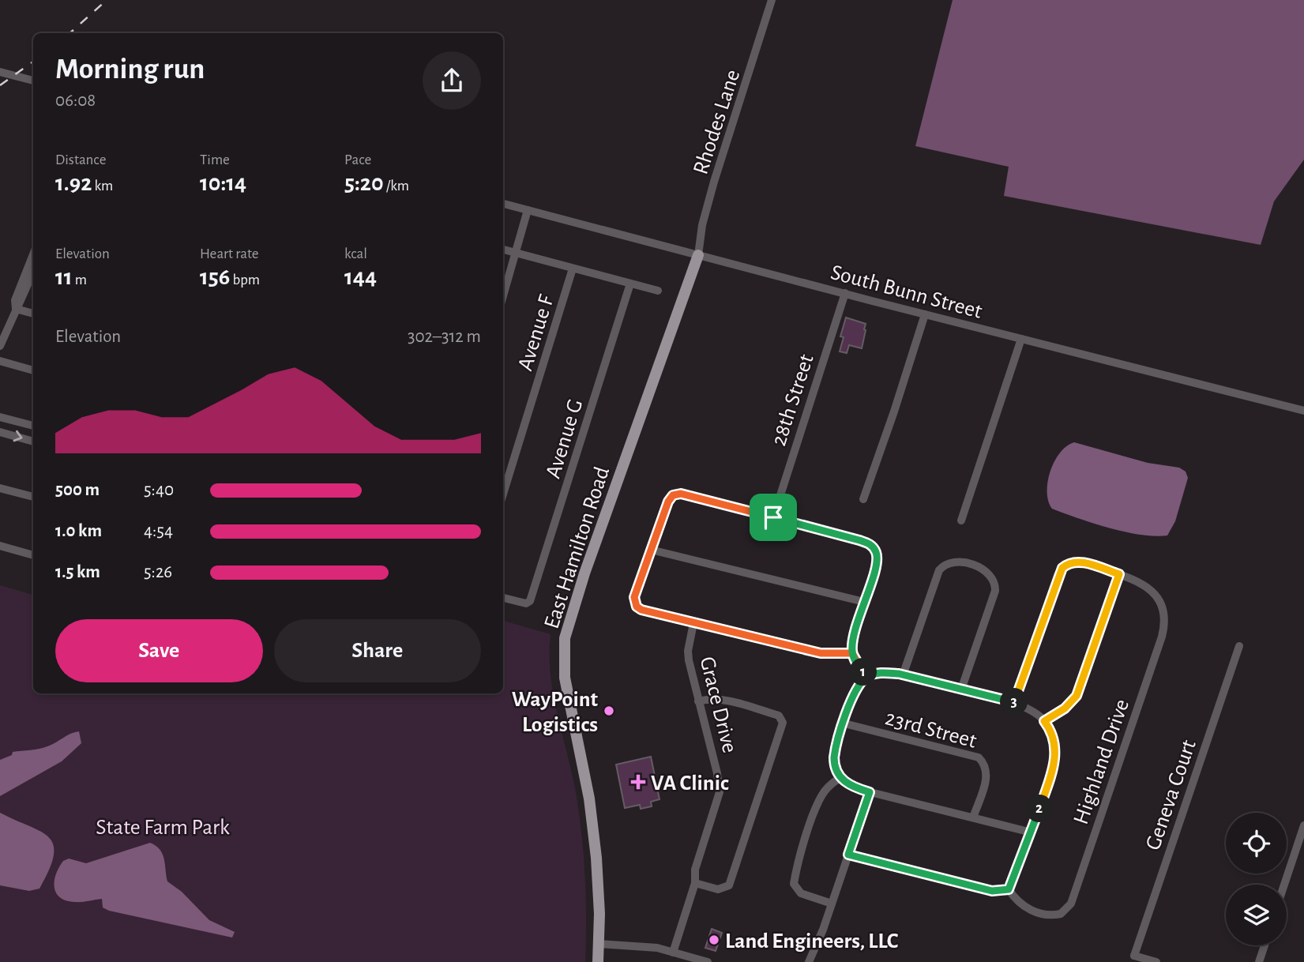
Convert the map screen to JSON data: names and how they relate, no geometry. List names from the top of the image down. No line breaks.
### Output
{"streets":{"main road":["East Hamilton Road"],"street":["Rhodes Lane","South Bunn Street","Avenue F","28th Street","Avenue G","Grace Drive","23rd Street","Highland Drive","Geneva Court"]},"crossings":[["Rhodes Lane","South Bunn Street"],["Rhodes Lane","East Hamilton Road"],["South Bunn Street","28th Street"],["South Bunn Street","East Hamilton Road"]],"parks":["State Farm Park"],"places":{"other":["WayPoint Logistics","Land Engineers, LLC"],"health":["VA Clinic"]},"page":{"heading":["Morning run","06:08"],"stats":[["Distance","1.92 km"],["Time","10:14"],["Pace","5:20 /km"],["Elevation","11 m"],["Heart rate","156 bpm"],["kcal","144"]],"chart":["Elevation","302–312 m"],"list":[{"name":"500 m","note":"5:40"},{"name":"1.0 km","note":"4:54"},{"name":"1.5 km","note":"5:26"}],"buttons":["Save","Share"],"pins":["1","3","2"]}}
